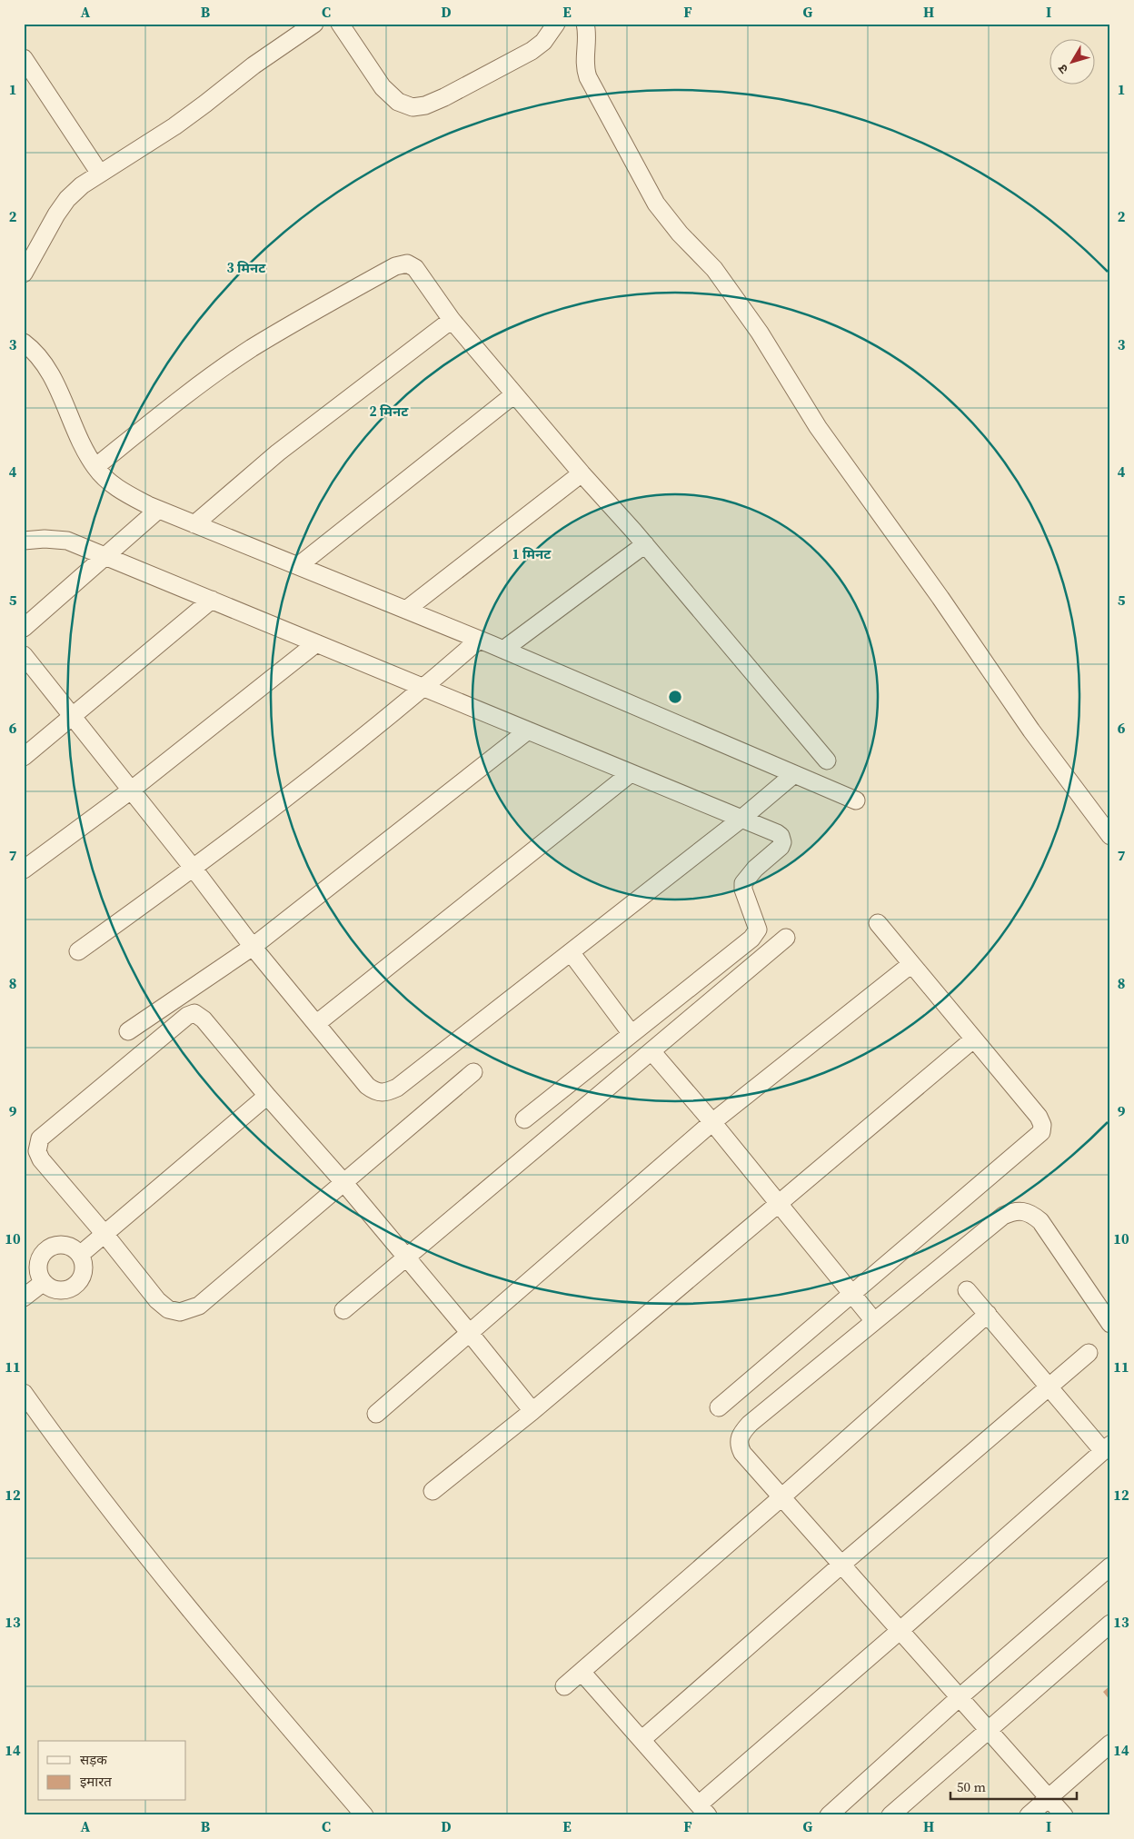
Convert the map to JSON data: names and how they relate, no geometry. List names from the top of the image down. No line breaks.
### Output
{"legend":["सड़क","इमारत"],"scale_bar":"50 m","north":"bottom left","grid":{"columns":["A","B","C","D","E","F","G","H","I"],"rows":["1","2","3","4","5","6","7","8","9","10","11","12","13","14"]},"rings":["3 मिनट","2 मिनट","1 मिनट"]}
